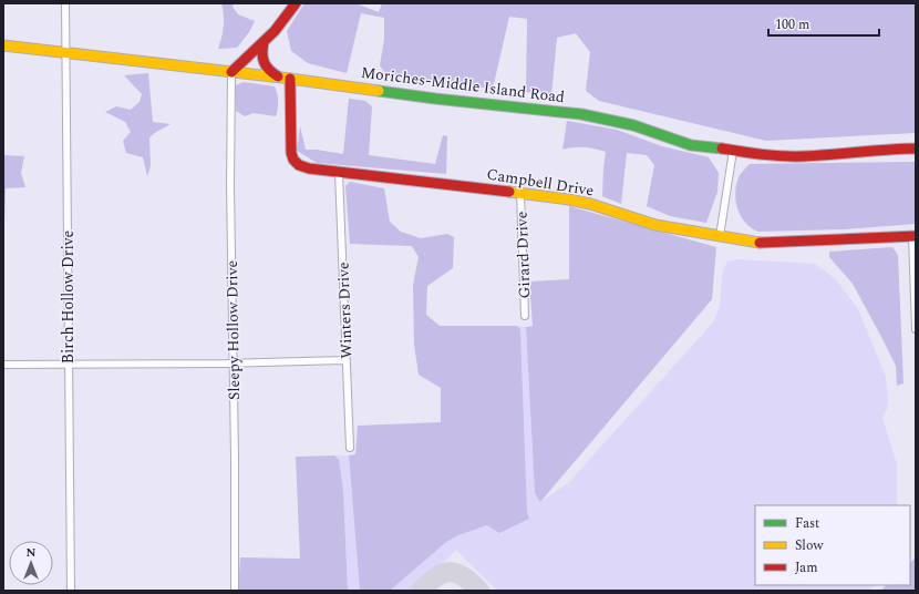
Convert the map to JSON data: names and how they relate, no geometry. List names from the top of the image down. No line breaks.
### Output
{"streets":{"main road":["Moriches-Middle Island Road","Campbell Drive"],"street":["Girard Drive","Birch Hollow Drive","Winters Drive","Sleepy Hollow Drive"]},"crossings":[["Moriches-Middle Island Road","Campbell Drive"],["Moriches-Middle Island Road","Birch Hollow Drive"],["Moriches-Middle Island Road","Sleepy Hollow Drive"],["Campbell Drive","Girard Drive"],["Campbell Drive","Winters Drive"]],"legend":["Fast","Slow","Jam"],"scale_bar":"100 m","north":"top"}
